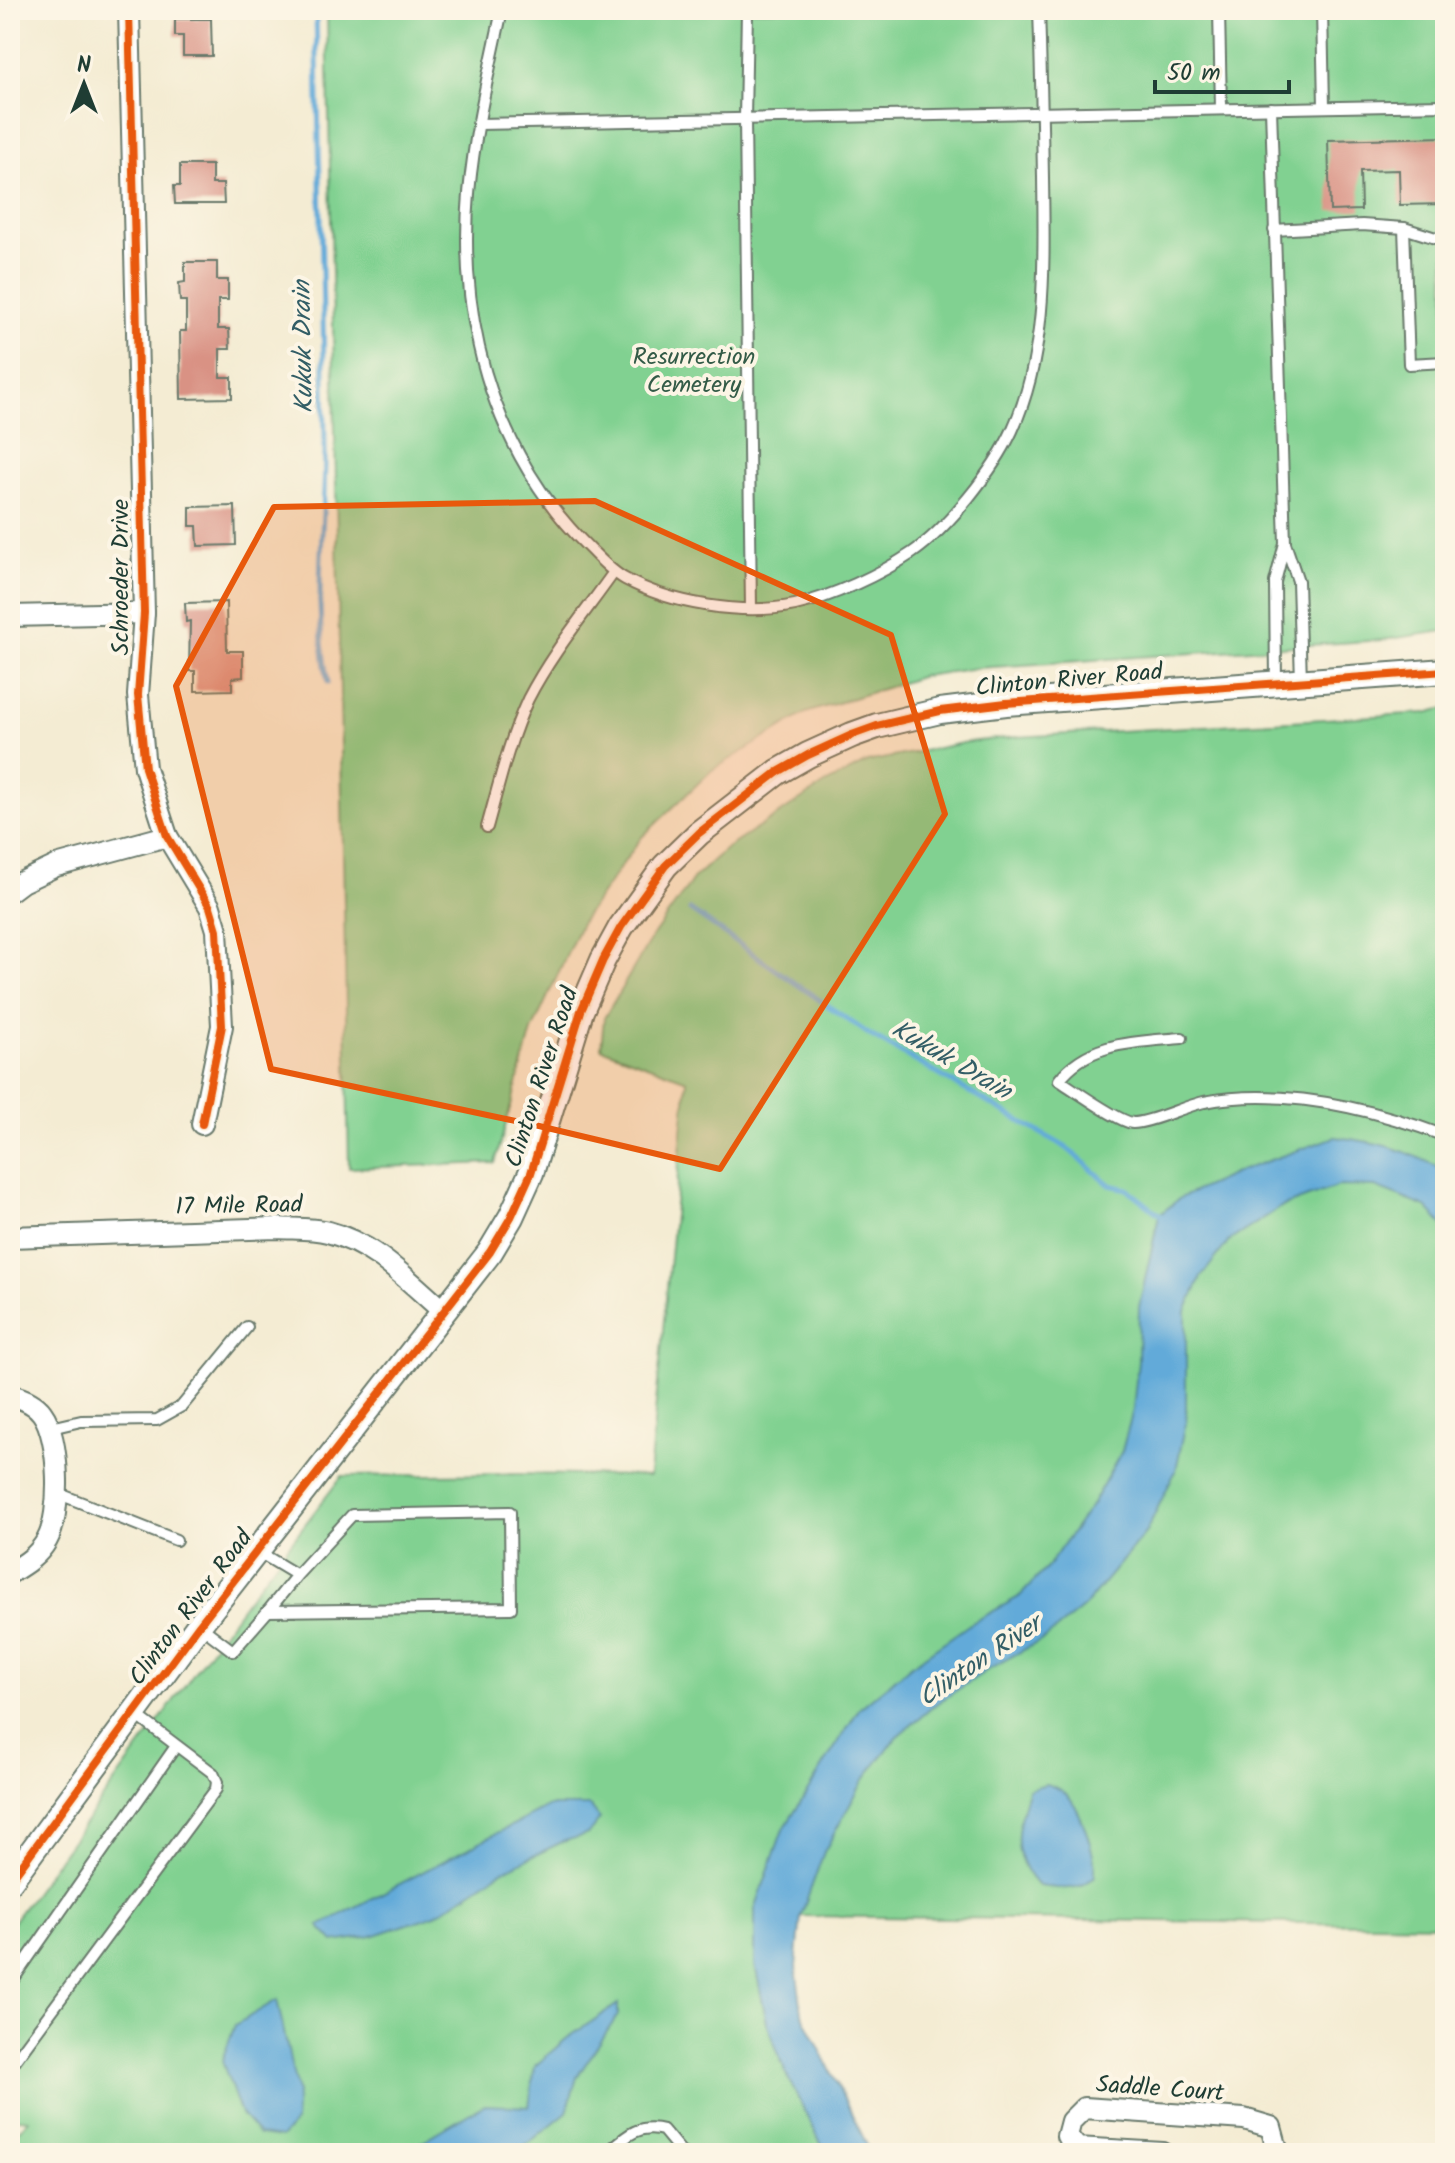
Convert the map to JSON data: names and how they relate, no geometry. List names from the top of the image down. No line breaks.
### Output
{"streets":{"street":["Schroeder Drive","Clinton River Road","17 Mile Road","Saddle Court"]},"crossings":[["Clinton River Road","17 Mile Road"]],"water":["Kukuk Drain","Clinton River"],"parks":["Resurrection Cemetery"],"scale_bar":"50 m","north":"top"}
